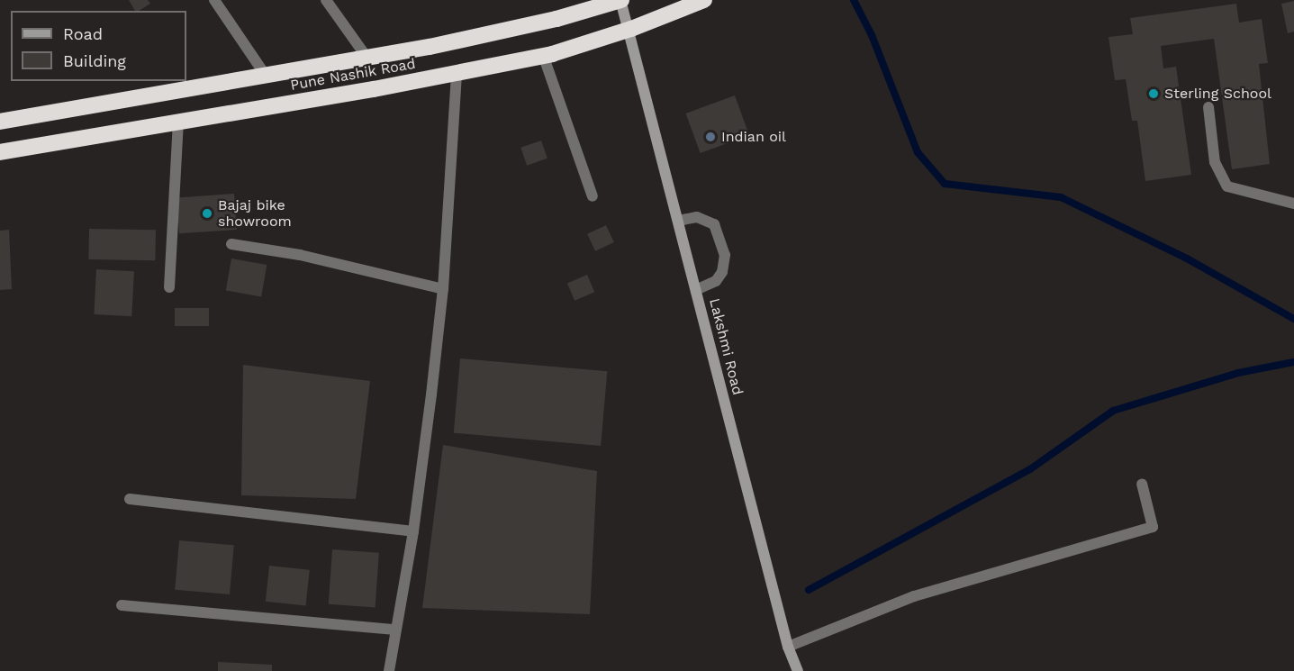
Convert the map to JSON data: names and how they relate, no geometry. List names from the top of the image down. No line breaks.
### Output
{"streets":{"highway":["Pune Nashik Road"],"main road":["Lakshmi Road"]},"crossings":[["Pune Nashik Road","Lakshmi Road"]],"places":["Sterling School","Indian oil","Bajaj bike showroom"],"legend":["Road","Building"]}
